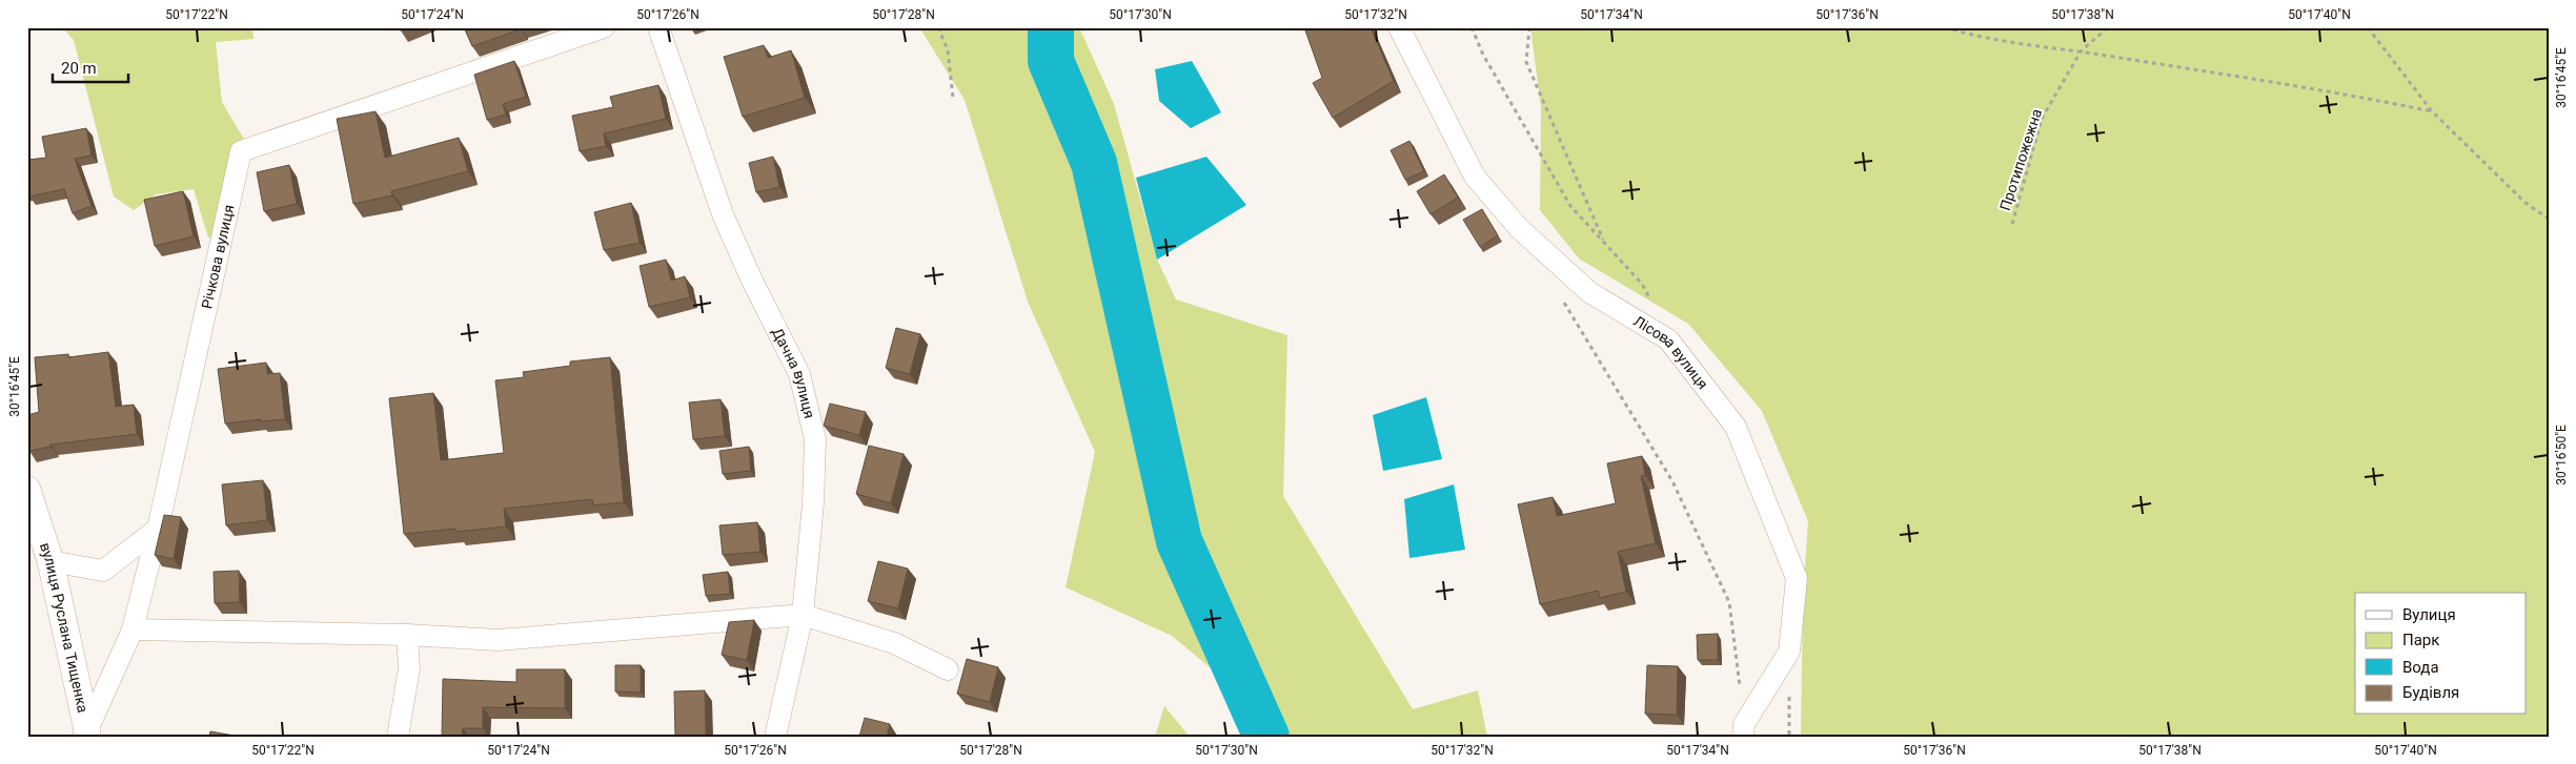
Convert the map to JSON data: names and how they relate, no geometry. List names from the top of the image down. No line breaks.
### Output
{"streets":{"street":["Річкова вулиця","Лісова вулиця","Дачна вулиця","вулиця Руслана Тищенка"],"path":["Протипожежна"]},"crossings":[["Річкова вулиця","вулиця Руслана Тищенка"]],"legend":["Вулиця","Парк","Вода","Будівля"],"scale_bar":"20 m","coordinates":["50°17'22\"N","50°17'24\"N","50°17'26\"N","50°17'28\"N","50°17'30\"N","50°17'32\"N","50°17'34\"N","50°17'36\"N","50°17'38\"N","50°17'40\"N","30°16'45\"E","30°16'50\"E"]}
